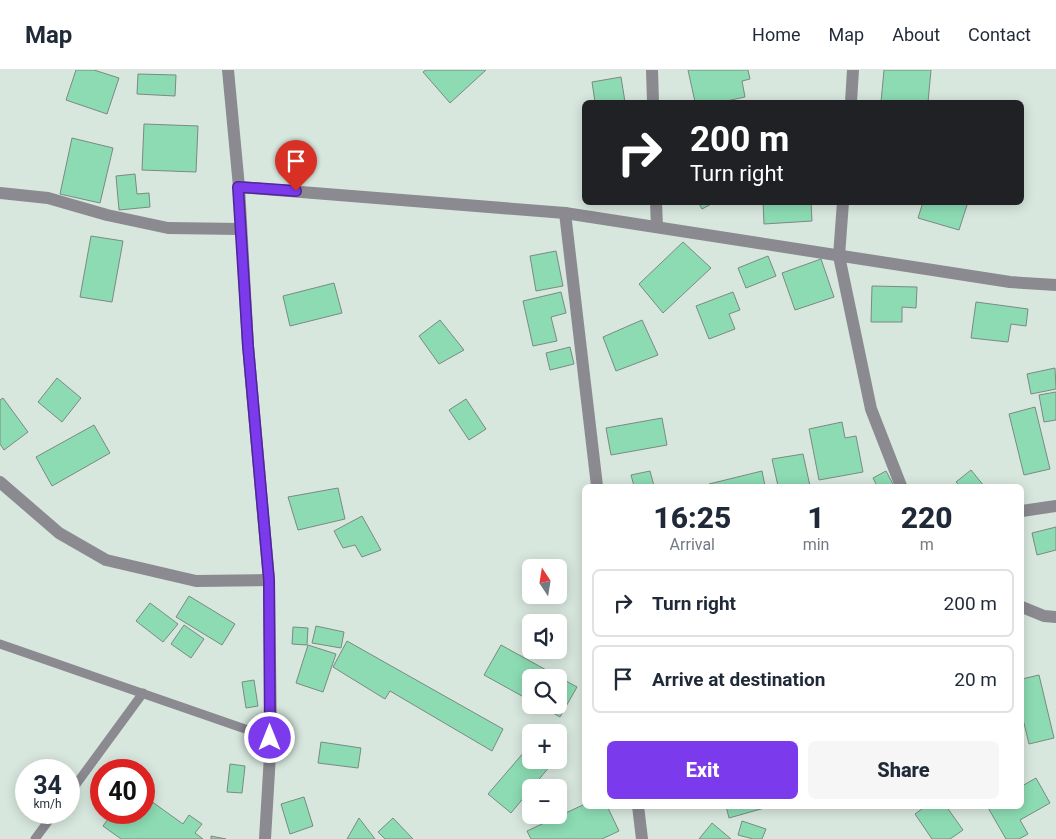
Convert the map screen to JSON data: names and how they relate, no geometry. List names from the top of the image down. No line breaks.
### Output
{"north":"top","page":{"header":"Map","nav":["Home","Map","About","Contact"],"turn":["200 m","Turn right"],"eta":["16:25","Arrival","1","min","220","m"],"map_buttons":["+","−"],"list":[{"name":"Turn right","value":"200 m"},{"name":"Arrive at destination","value":"20 m"}],"buttons":["Exit","Share"],"speed":"34 km/h","limit":"40"}}
